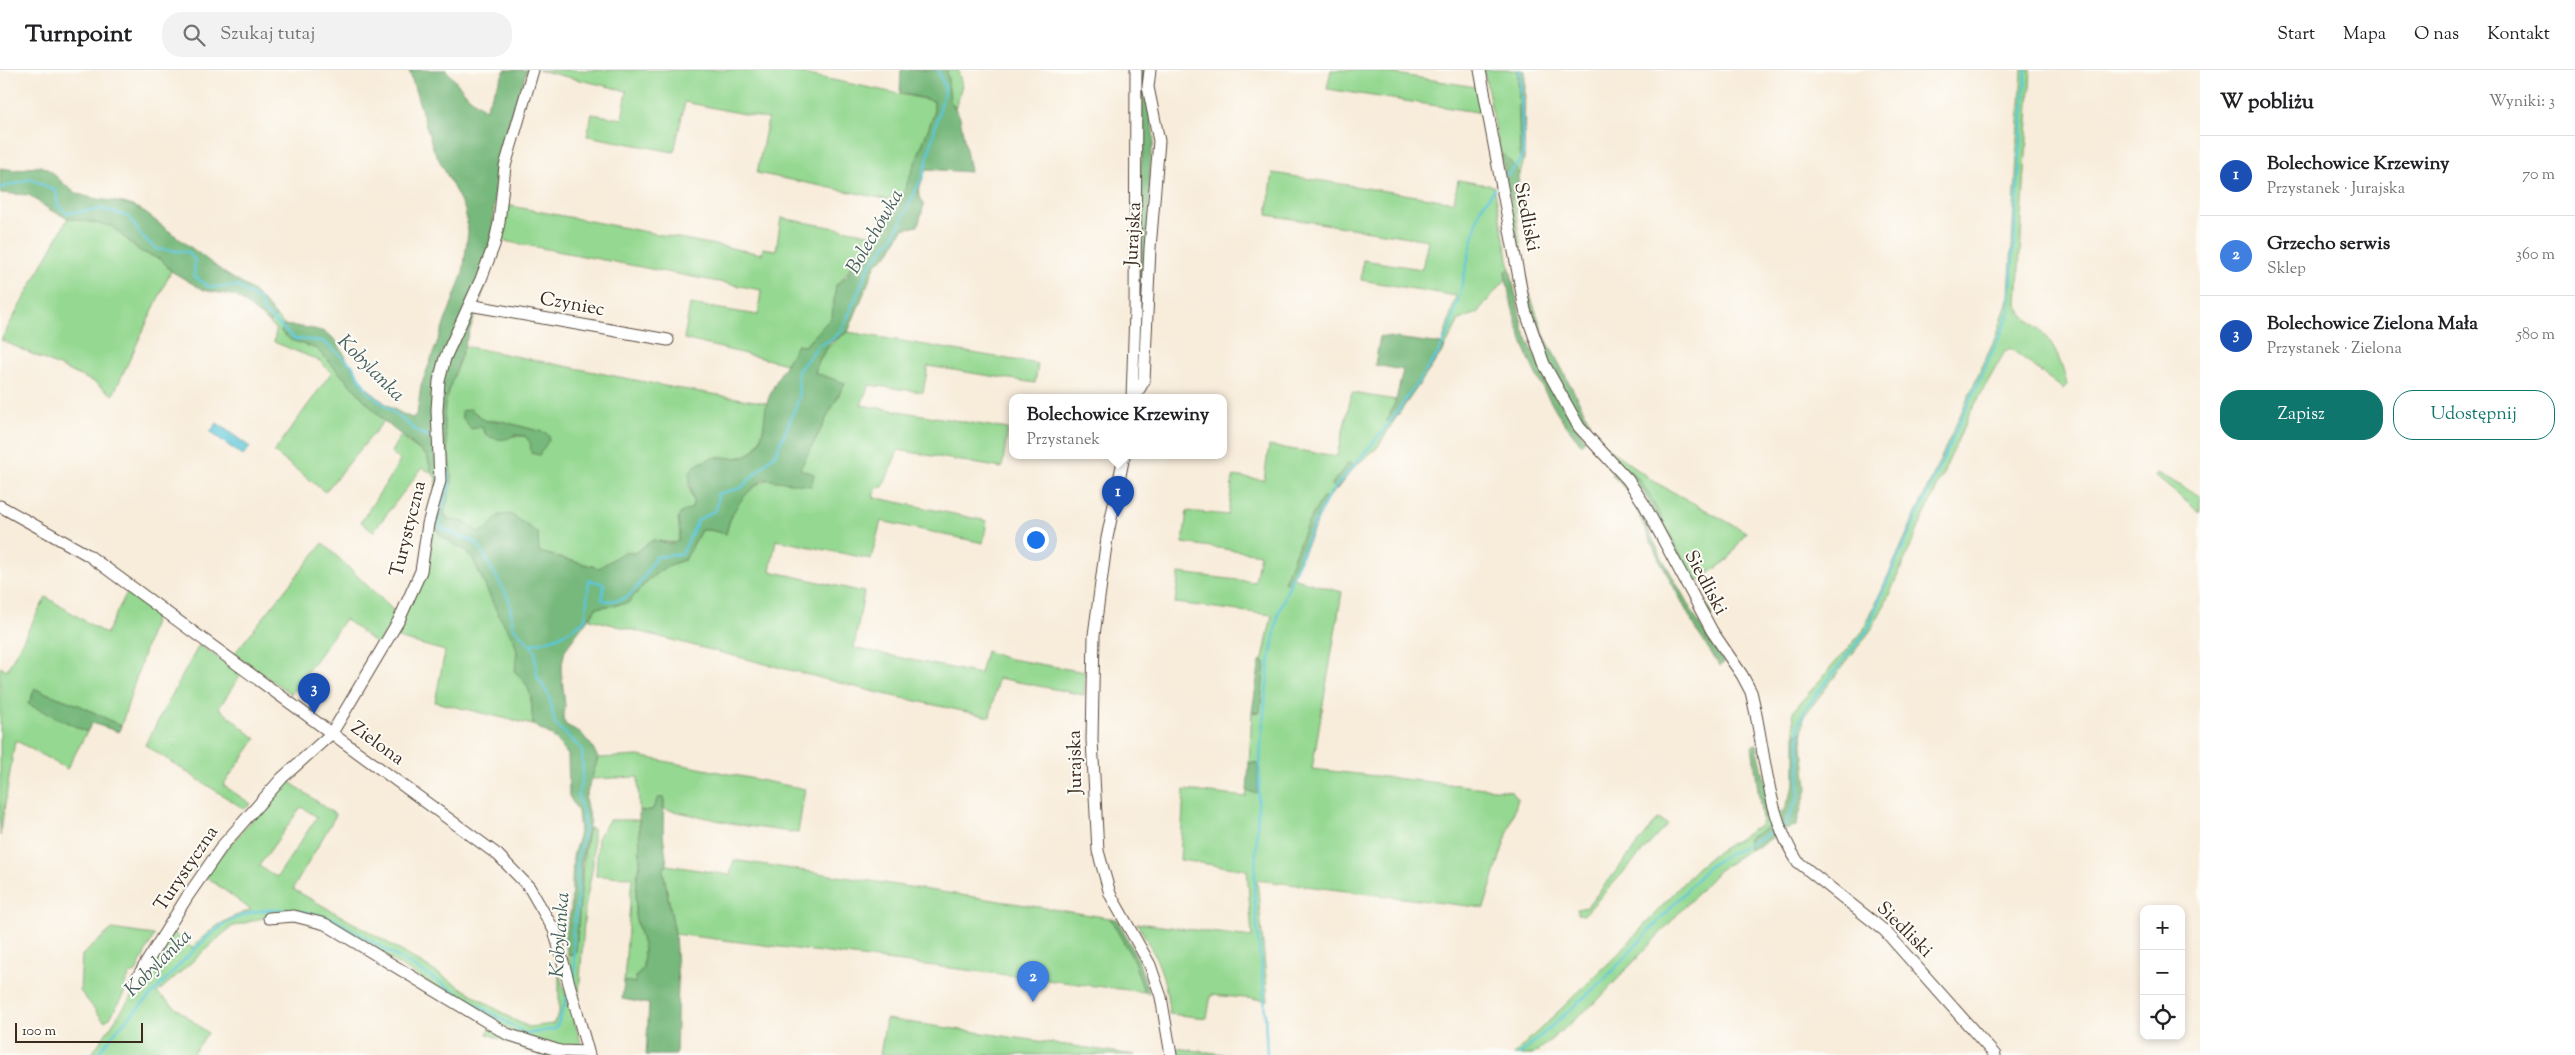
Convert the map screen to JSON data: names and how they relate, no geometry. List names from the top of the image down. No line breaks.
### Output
{"streets":{"street":["Siedliski","Jurajska","Czyniec","Turystyczna","Zielona"]},"crossings":[["Czyniec","Turystyczna"],["Turystyczna","Zielona"]],"water":["Bolechówka","Kobylanka"],"scale_bar":"100 m","page":{"header":"Turnpoint","search":"Szukaj tutaj","nav":["Start","Mapa","O nas","Kontakt"],"heading":["W pobliżu","Wyniki: 3"],"list":[{"mark":"1","name":"Bolechowice Krzewiny","note":"Przystanek · Jurajska","value":"70 m"},{"mark":"2","name":"Grzecho serwis","note":"Sklep","value":"360 m"},{"mark":"3","name":"Bolechowice Zielona Mała","note":"Przystanek · Zielona","value":"580 m"}],"buttons":["Zapisz","Udostępnij"],"popup":["Bolechowice Krzewiny","Przystanek"],"pins":["1","3","2"],"map_buttons":["+","−"],"scale":"100 m"}}
